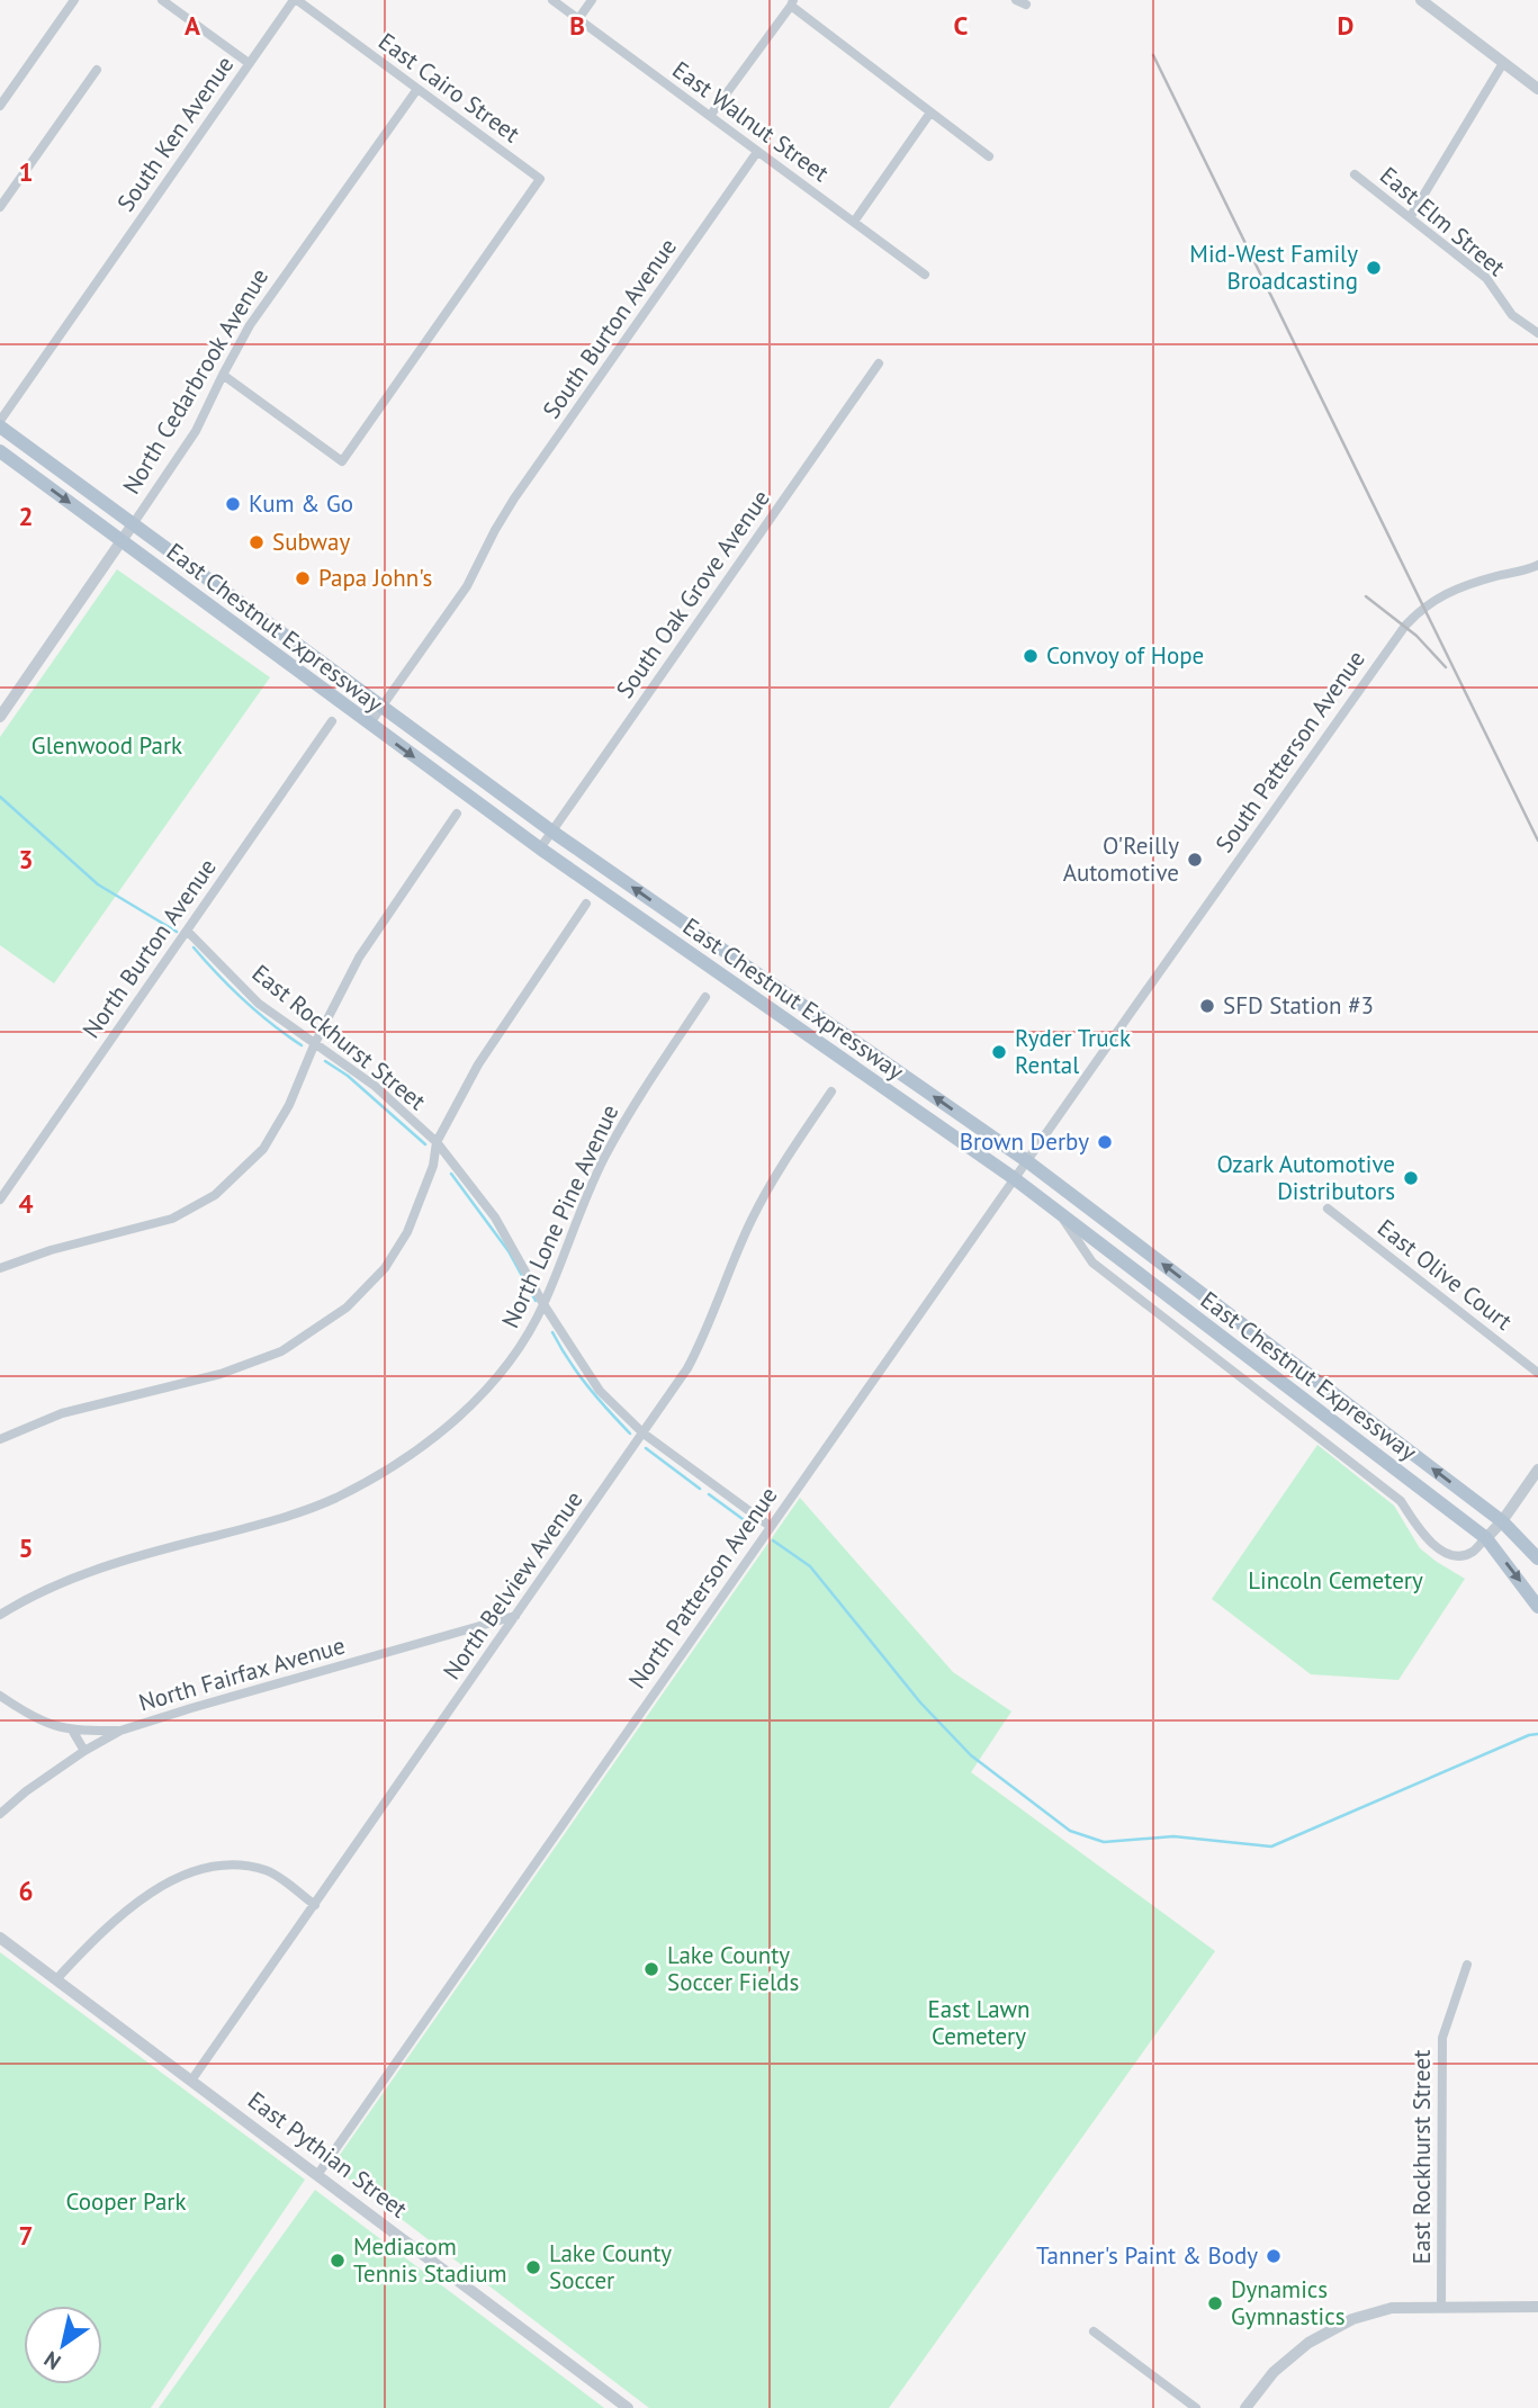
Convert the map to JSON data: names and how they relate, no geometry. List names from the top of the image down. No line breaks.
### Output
{"streets":{"main road":["East Chestnut Expressway"],"street":["East Cairo Street","East Walnut Street","South Ken Avenue","East Elm Street","South Burton Avenue","North Cedarbrook Avenue","South Oak Grove Avenue","South Patterson Avenue","North Burton Avenue","East Rockhurst Street","North Lone Pine Avenue","East Olive Court","North Belview Avenue","North Patterson Avenue","North Fairfax Avenue","East Pythian Street"]},"crossings":[["East Cairo Street","South Ken Avenue"],["East Cairo Street","North Cedarbrook Avenue"],["East Walnut Street","South Burton Avenue"],["South Ken Avenue","East Chestnut Expressway"],["South Burton Avenue","East Chestnut Expressway"],["North Cedarbrook Avenue","East Chestnut Expressway"],["South Oak Grove Avenue","East Chestnut Expressway"],["East Chestnut Expressway","North Patterson Avenue"],["South Patterson Avenue","North Patterson Avenue"],["North Burton Avenue","East Rockhurst Street"],["East Rockhurst Street","North Lone Pine Avenue"],["East Rockhurst Street","North Belview Avenue"],["East Rockhurst Street","North Patterson Avenue"],["North Belview Avenue","North Fairfax Avenue"],["North Belview Avenue","East Pythian Street"],["North Patterson Avenue","East Pythian Street"]],"parks":["Glenwood Park","Lincoln Cemetery","East Lawn Cemetery","Cooper Park"],"places":["Mid-West Family Broadcasting","Kum & Go","Subway","Papa John's","Convoy of Hope","O'Reilly Automotive","SFD Station #3","Ryder Truck Rental","Brown Derby","Ozark Automotive Distributors","Lake County Soccer Fields","Tanner's Paint & Body","Mediacom Tennis Stadium","Lake County Soccer","Dynamics Gymnastics"],"north":"bottom left","grid":{"columns":["A","B","C","D"],"rows":["1","2","3","4","5","6","7"]}}
